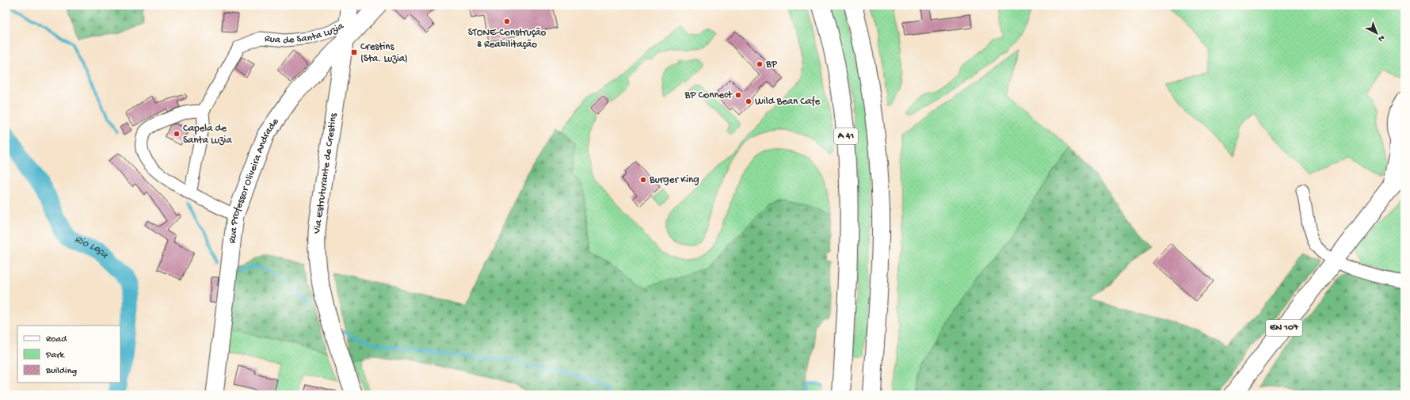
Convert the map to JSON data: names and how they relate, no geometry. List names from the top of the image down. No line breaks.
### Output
{"streets":{"main road":["A 41","EN 107"],"street":["Rua de Santa Luzia","Via Estruturante de Crestins","Rua Professor Oliveira Andrade"]},"crossings":[["Rua de Santa Luzia","Via Estruturante de Crestins"],["Rua de Santa Luzia","Rua Professor Oliveira Andrade"],["Via Estruturante de Crestins","Rua Professor Oliveira Andrade"]],"water":["Rio Leça"],"places":{"other":["STONE-Construção & Reabilitação","BP","BP Connect","Wild Bean Cafe","Capela de Santa Luzia","Burger King"],"transit":["Crestins (Sta. Luzia)"]},"legend":["Road","Park","Building"],"north":"bottom right"}
